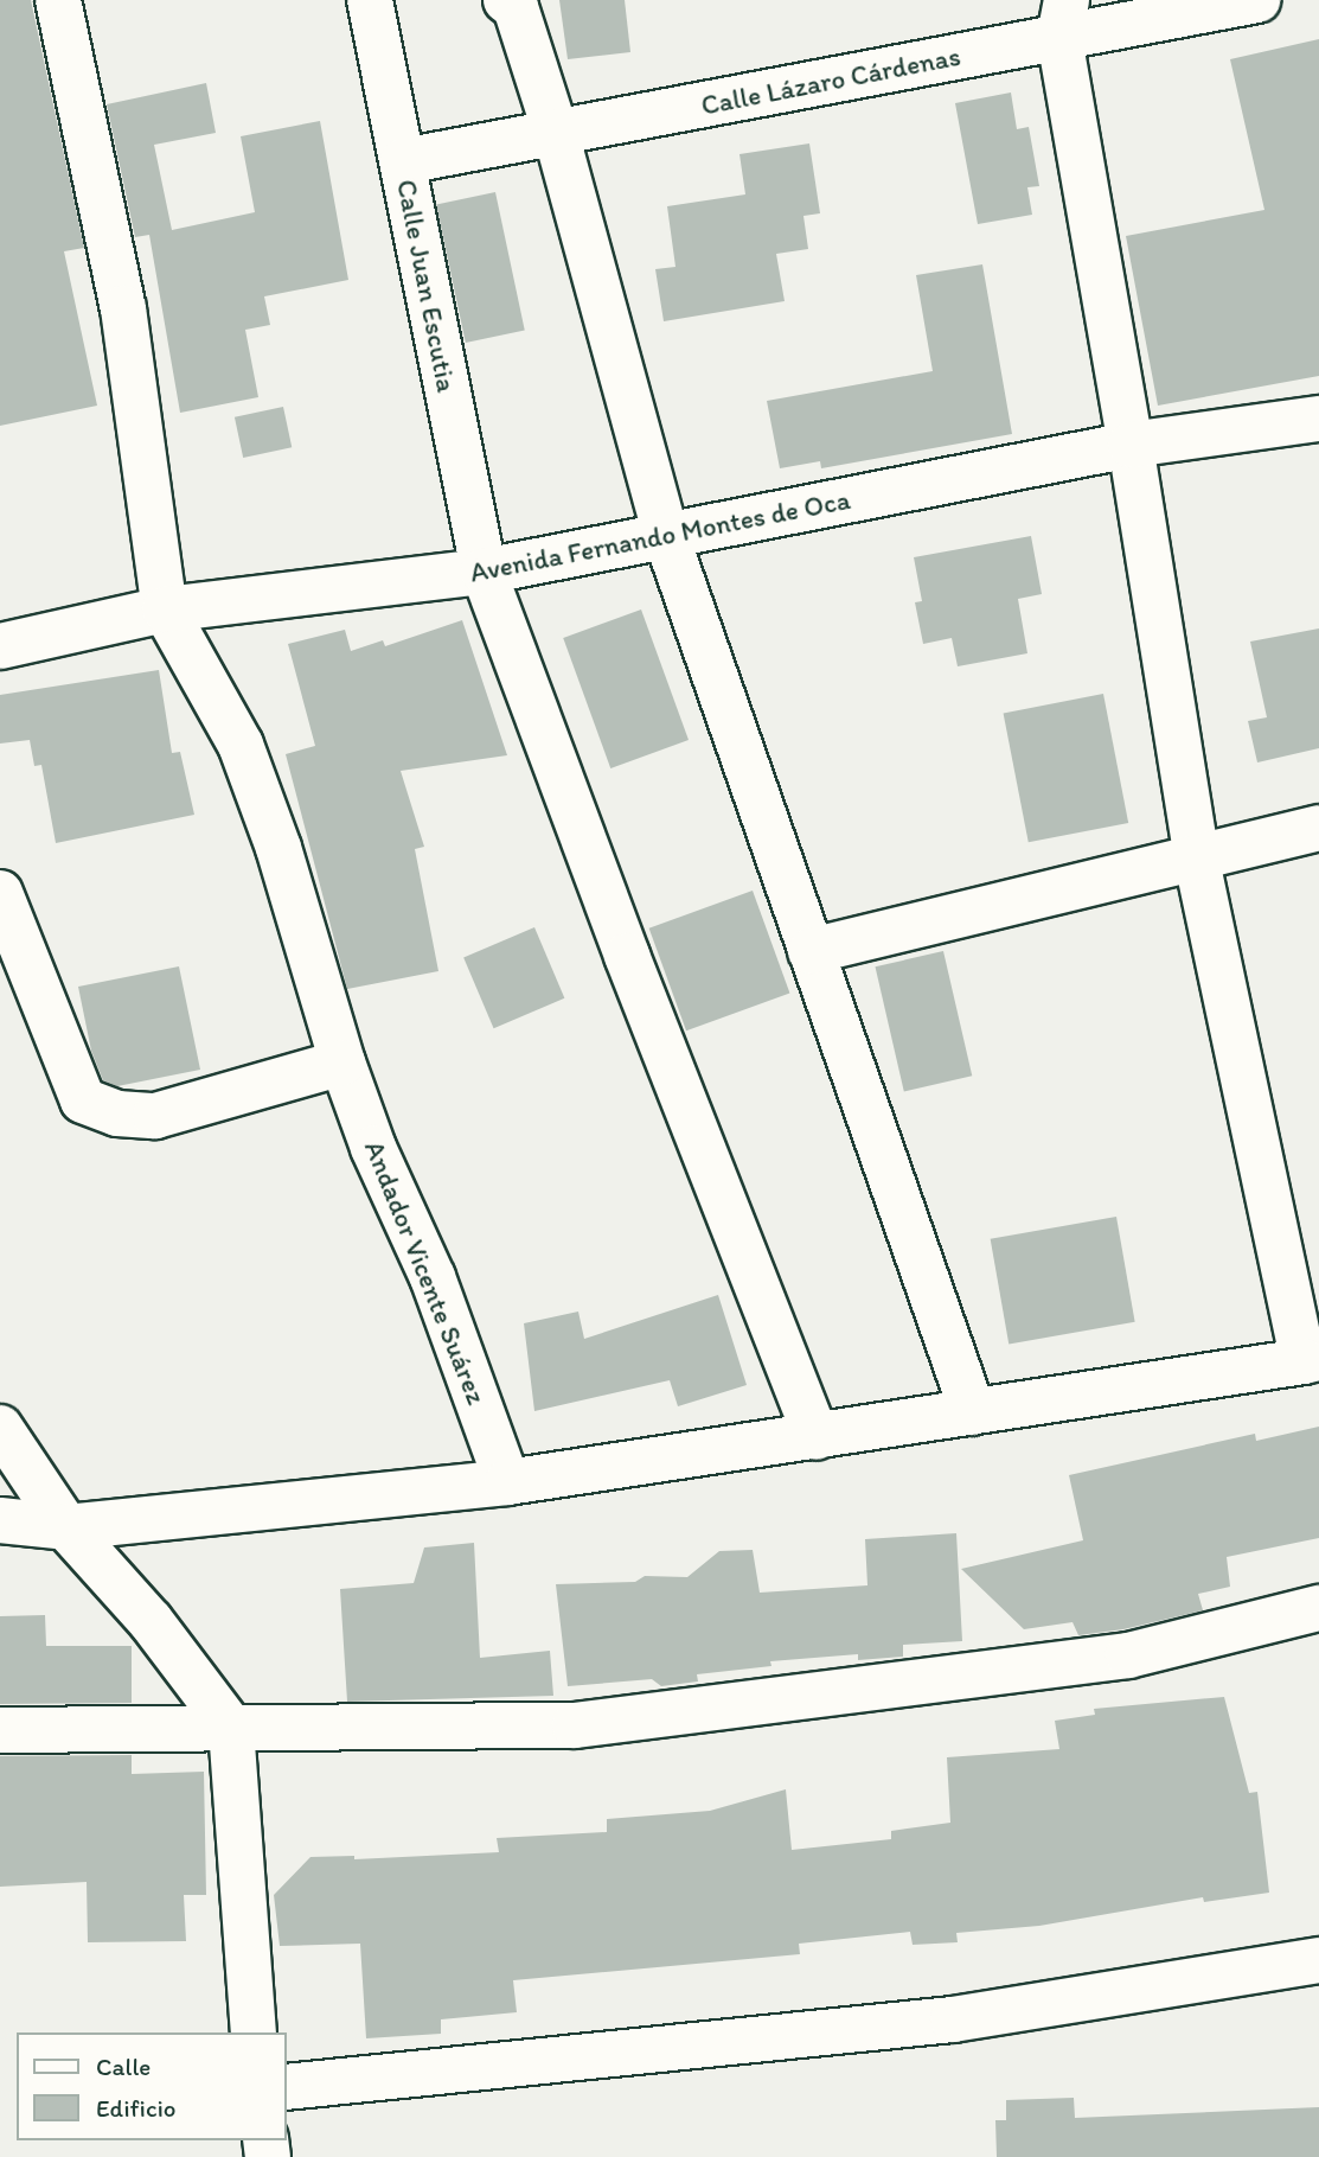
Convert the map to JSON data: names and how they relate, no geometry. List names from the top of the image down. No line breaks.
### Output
{"streets":{"street":["Calle Lázaro Cárdenas","Calle Juan Escutia","Avenida Fernando Montes de Oca","Andador Vicente Suárez"]},"crossings":[["Calle Lázaro Cárdenas","Calle Juan Escutia"],["Calle Juan Escutia","Avenida Fernando Montes de Oca"],["Avenida Fernando Montes de Oca","Andador Vicente Suárez"]],"legend":["Calle","Edificio"]}
